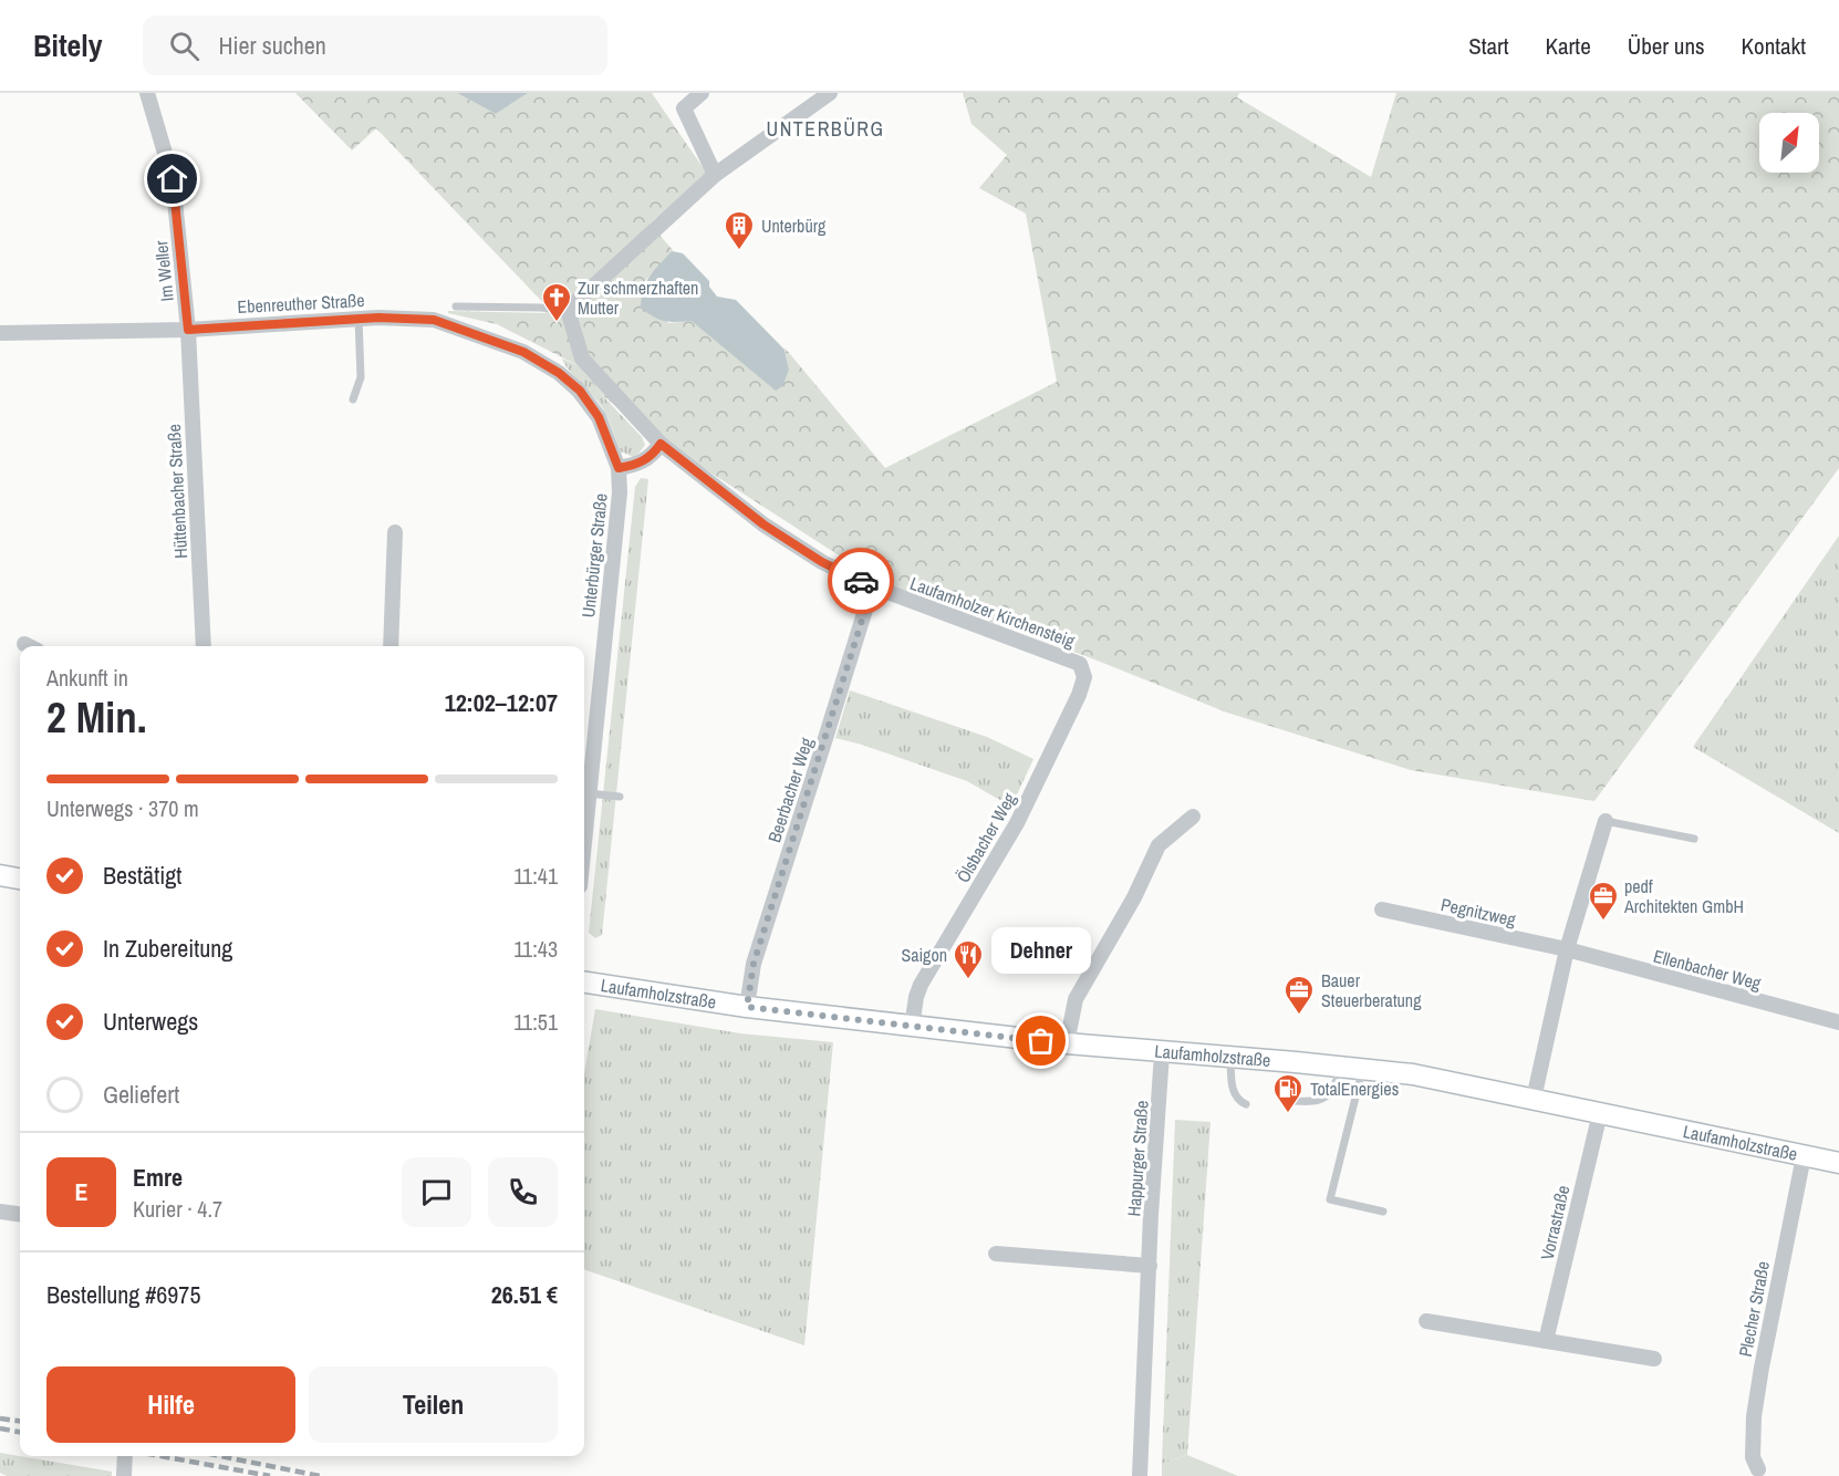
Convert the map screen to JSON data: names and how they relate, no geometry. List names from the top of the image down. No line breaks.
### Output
{"streets":{"main road":["Laufamholzstraße"],"street":["Im Weller","Ebenreuther Straße","Hüttenbacher Straße","Unterbürger Straße","Laufamholzer Kirchensteig","Beerbacher Weg","Ölsbacher Weg","Pegnitzweg","Ellenbacher Weg","Happurger Straße","Vorrastraße","Plecher Straße"]},"crossings":[["Im Weller","Ebenreuther Straße"],["Im Weller","Hüttenbacher Straße"],["Ebenreuther Straße","Hüttenbacher Straße"],["Ebenreuther Straße","Unterbürger Straße"],["Unterbürger Straße","Laufamholzer Kirchensteig"],["Laufamholzer Kirchensteig","Beerbacher Weg"],["Laufamholzer Kirchensteig","Ölsbacher Weg"],["Beerbacher Weg","Laufamholzstraße"],["Ölsbacher Weg","Laufamholzstraße"],["Pegnitzweg","Ellenbacher Weg"],["Laufamholzstraße","Happurger Straße"],["Laufamholzstraße","Vorrastraße"],["Laufamholzstraße","Plecher Straße"]],"districts":["UNTERBÜRG"],"places":{"building":["Unterbürg"],"church":["Zur schmerzhaften Mutter"],"office":["pedf Architekten GmbH","Bauer Steuerberatung"],"restaurant":["Saigon"],"other":["Dehner"],"fuel station":["TotalEnergies"]},"north":"top right","page":{"header":"Bitely","search":"Hier suchen","nav":["Start","Karte","Über uns","Kontakt"],"heading":["2 Min.","Ankunft in","12:02–12:07"],"panel":["Emre","Kurier · 4.7","Bestellung #6975","26.51 €"],"bar":"Unterwegs · 370 m","list":[["Bestätigt","11:41"],["In Zubereitung","11:43"],["Unterwegs","11:51"],"Geliefert"],"bubble":"Dehner","round":"E","buttons":["Hilfe","Teilen"]}}
